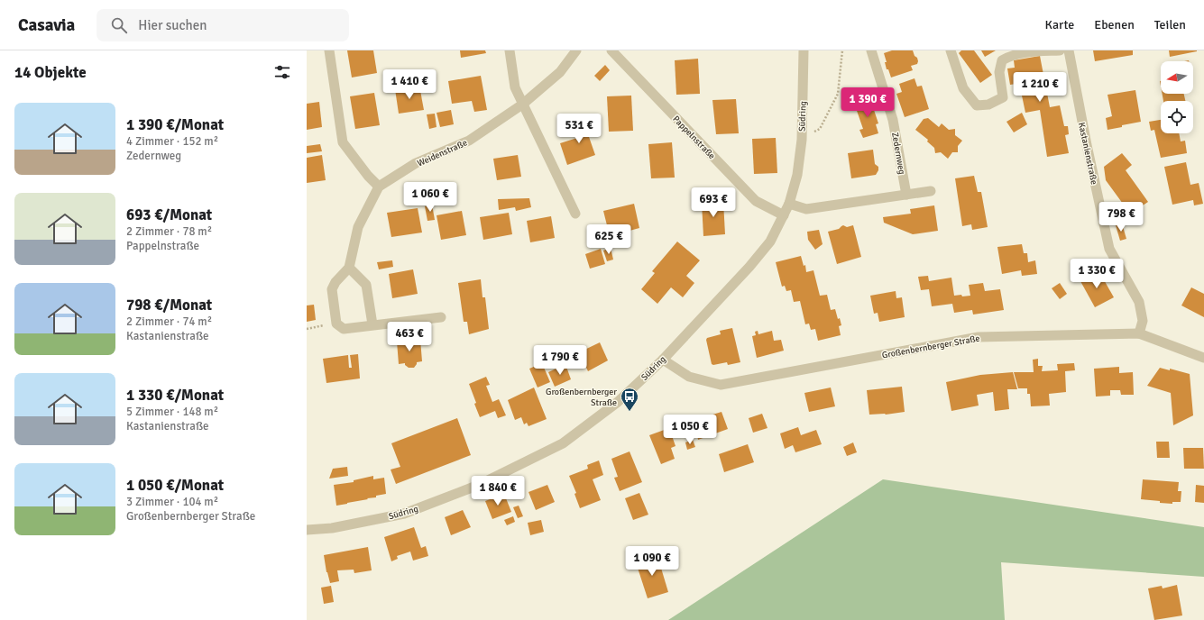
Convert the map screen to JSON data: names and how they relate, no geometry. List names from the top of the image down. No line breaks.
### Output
{"streets":{"street":["Südring","Pappelnstraße","Weidenstraße","Zedernweg","Kastanienstraße","Großenbernberger Straße"]},"crossings":[["Südring","Pappelnstraße"],["Südring","Großenbernberger Straße"],["Kastanienstraße","Großenbernberger Straße"]],"places":{"bus stop":["Großenbernberger Straße"]},"north":"left","page":{"header":"Casavia","search":"Hier suchen","nav":["Karte","Ebenen","Teilen"],"heading":"14 Objekte","price":["1 410 €","1 210 €","1 390 €","531 €","1 060 €","693 €","798 €","625 €","1 330 €","463 €","1 790 €","1 050 €","1 840 €","1 090 €"],"list":[{"name":"1 390 €/Monat","note":"4 Zimmer · 152 m² · Zedernweg"},{"name":"693 €/Monat","note":"2 Zimmer · 78 m² · Pappelnstraße"},{"name":"798 €/Monat","note":"2 Zimmer · 74 m² · Kastanienstraße"},{"name":"1 330 €/Monat","note":"5 Zimmer · 148 m² · Kastanienstraße"},{"name":"1 050 €/Monat","note":"3 Zimmer · 104 m² · Großenbernberger Straße"}]}}
